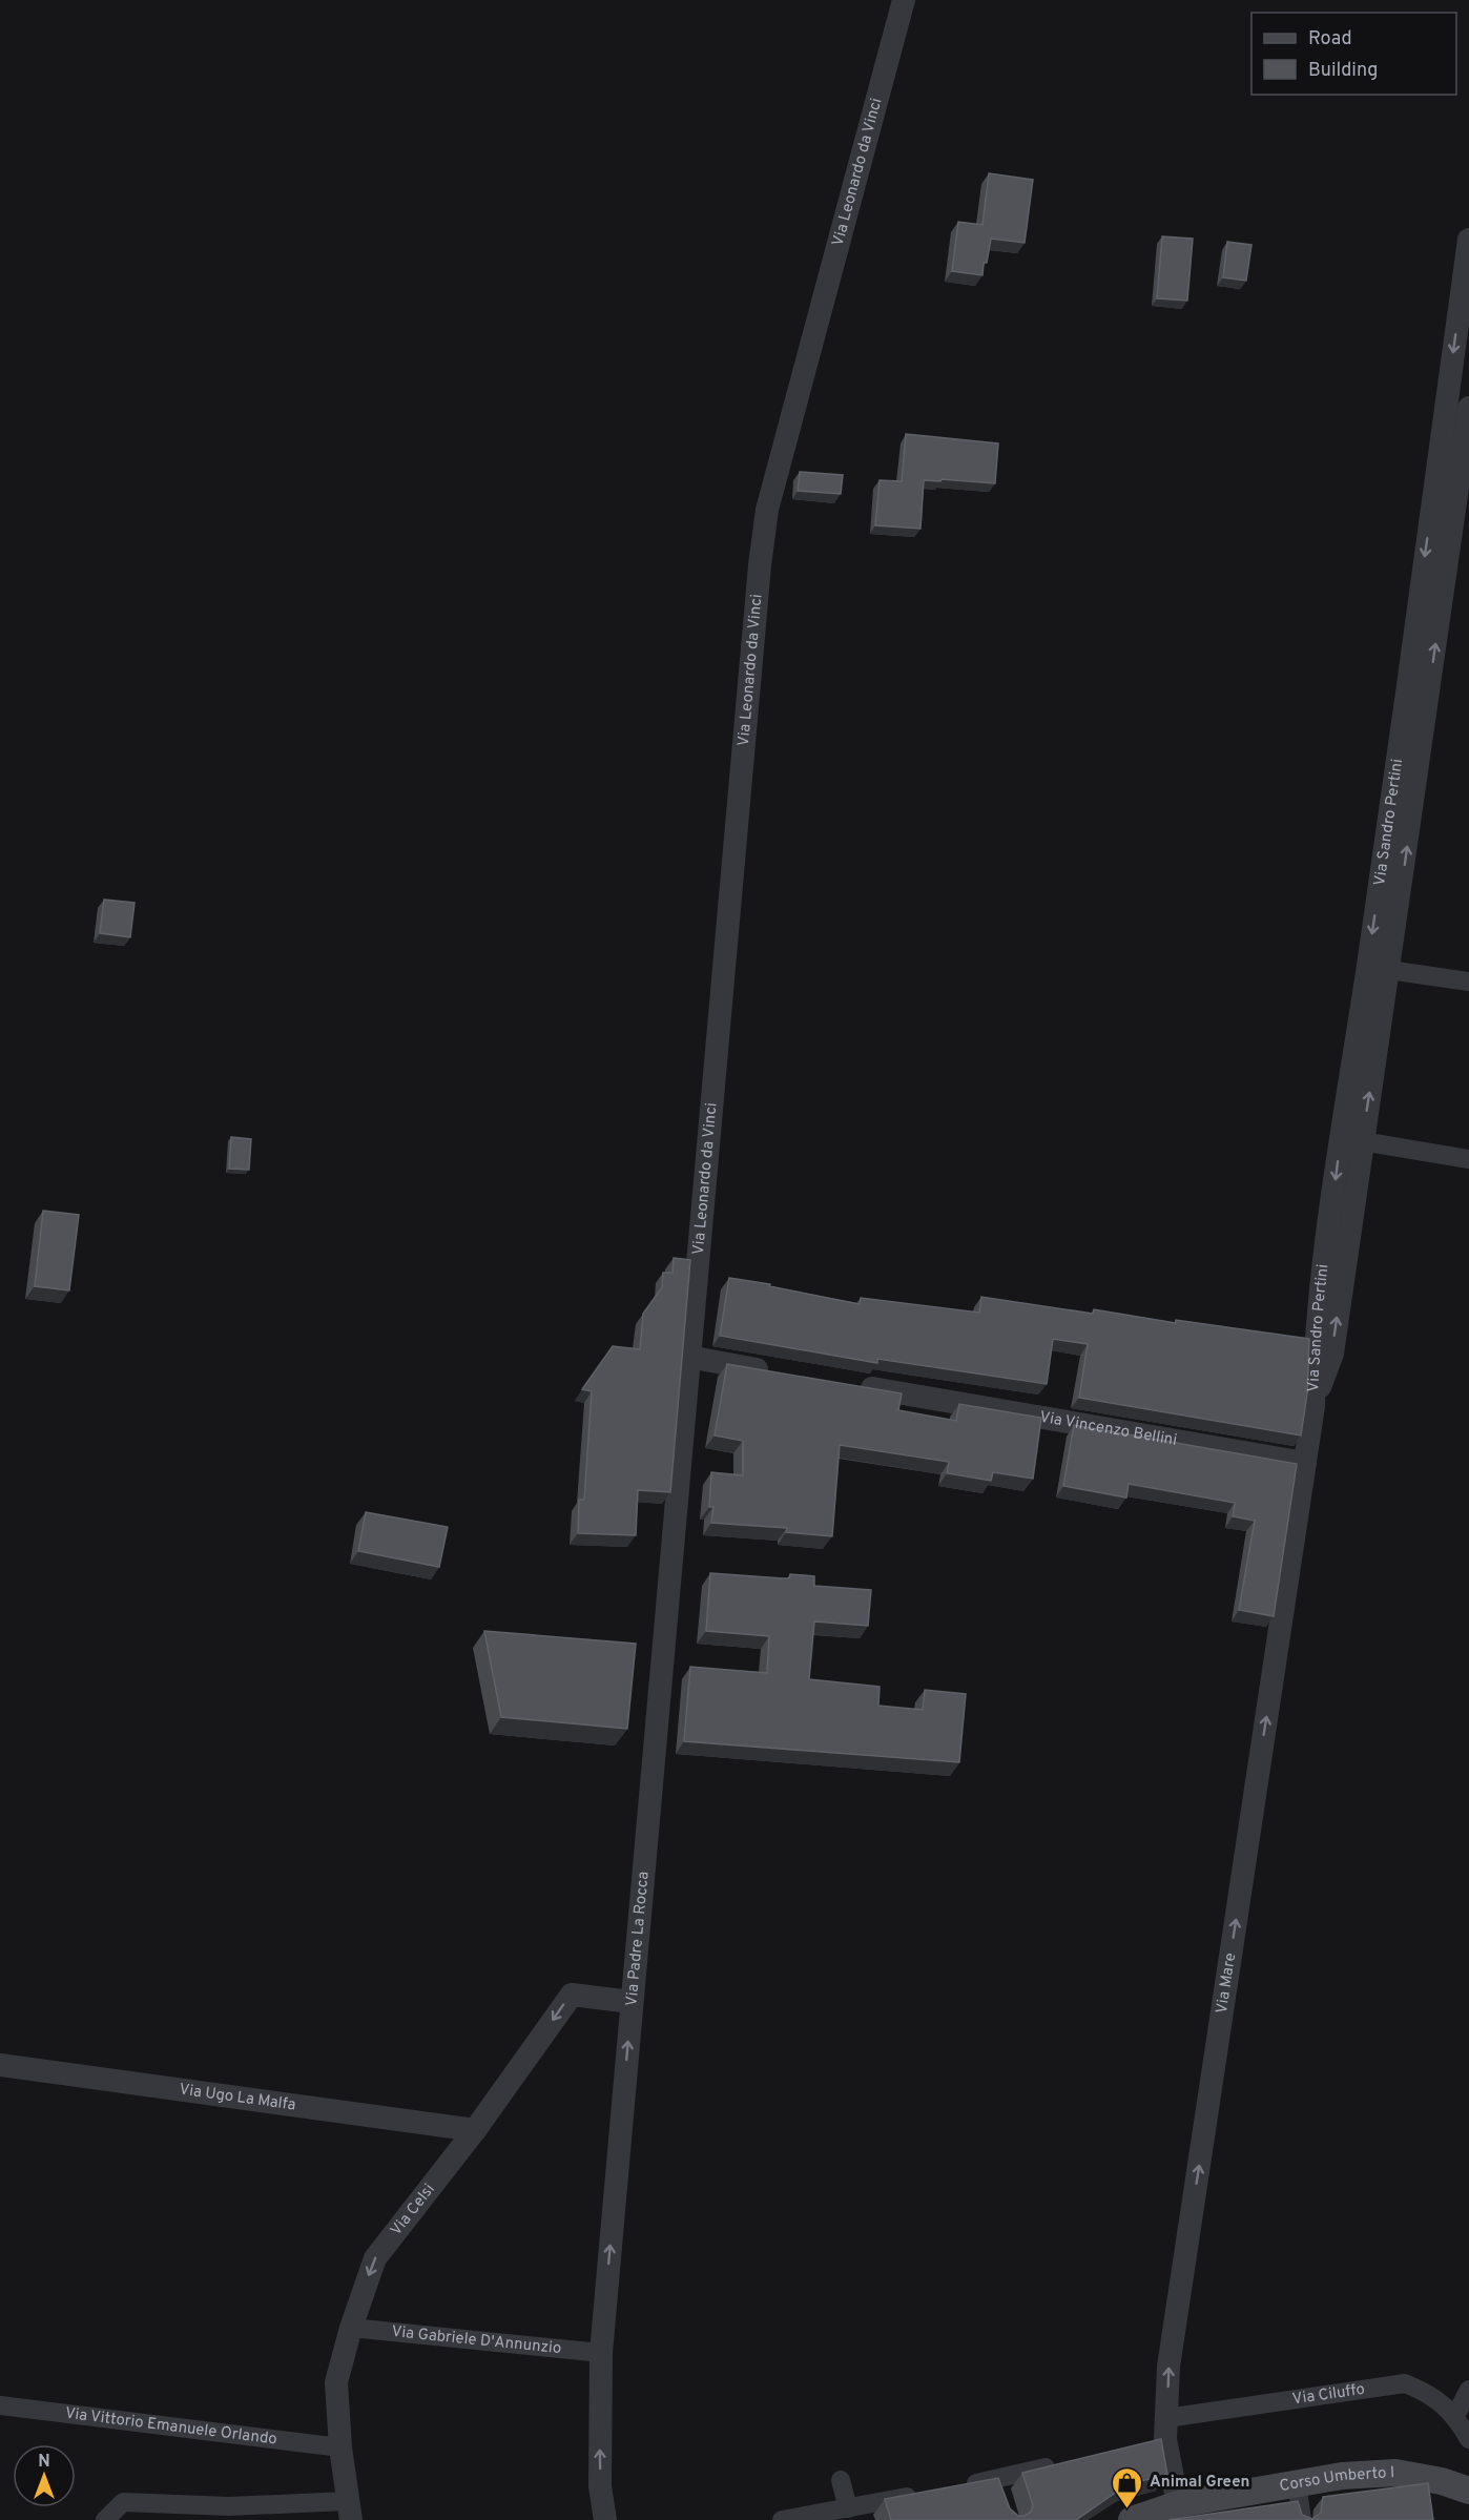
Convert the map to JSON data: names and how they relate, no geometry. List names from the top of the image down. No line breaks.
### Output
{"streets":{"main road":["Corso Umberto I"],"street":["Via Leonardo da Vinci","Via Sandro Pertini","Via Vincenzo Bellini","Via Padre La Rocca","Via Mare","Via Ugo La Malfa","Via Celsi","Via Gabriele D'Annunzio","Via Ciluffo","Via Vittorio Emanuele Orlando"]},"crossings":[["Via Leonardo da Vinci","Via Padre La Rocca"],["Via Sandro Pertini","Via Vincenzo Bellini"],["Via Sandro Pertini","Via Mare"],["Via Vincenzo Bellini","Via Mare"],["Via Padre La Rocca","Via Celsi"],["Via Padre La Rocca","Via Gabriele D'Annunzio"],["Via Mare","Via Ciluffo"],["Via Mare","Corso Umberto I"],["Via Ugo La Malfa","Via Celsi"],["Via Celsi","Via Gabriele D'Annunzio"],["Via Celsi","Via Vittorio Emanuele Orlando"]],"one_way":["Via Padre La Rocca","Via Mare","Via Celsi"],"places":{"shop":["Animal Green"]},"legend":["Road","Building"],"north":"top"}
